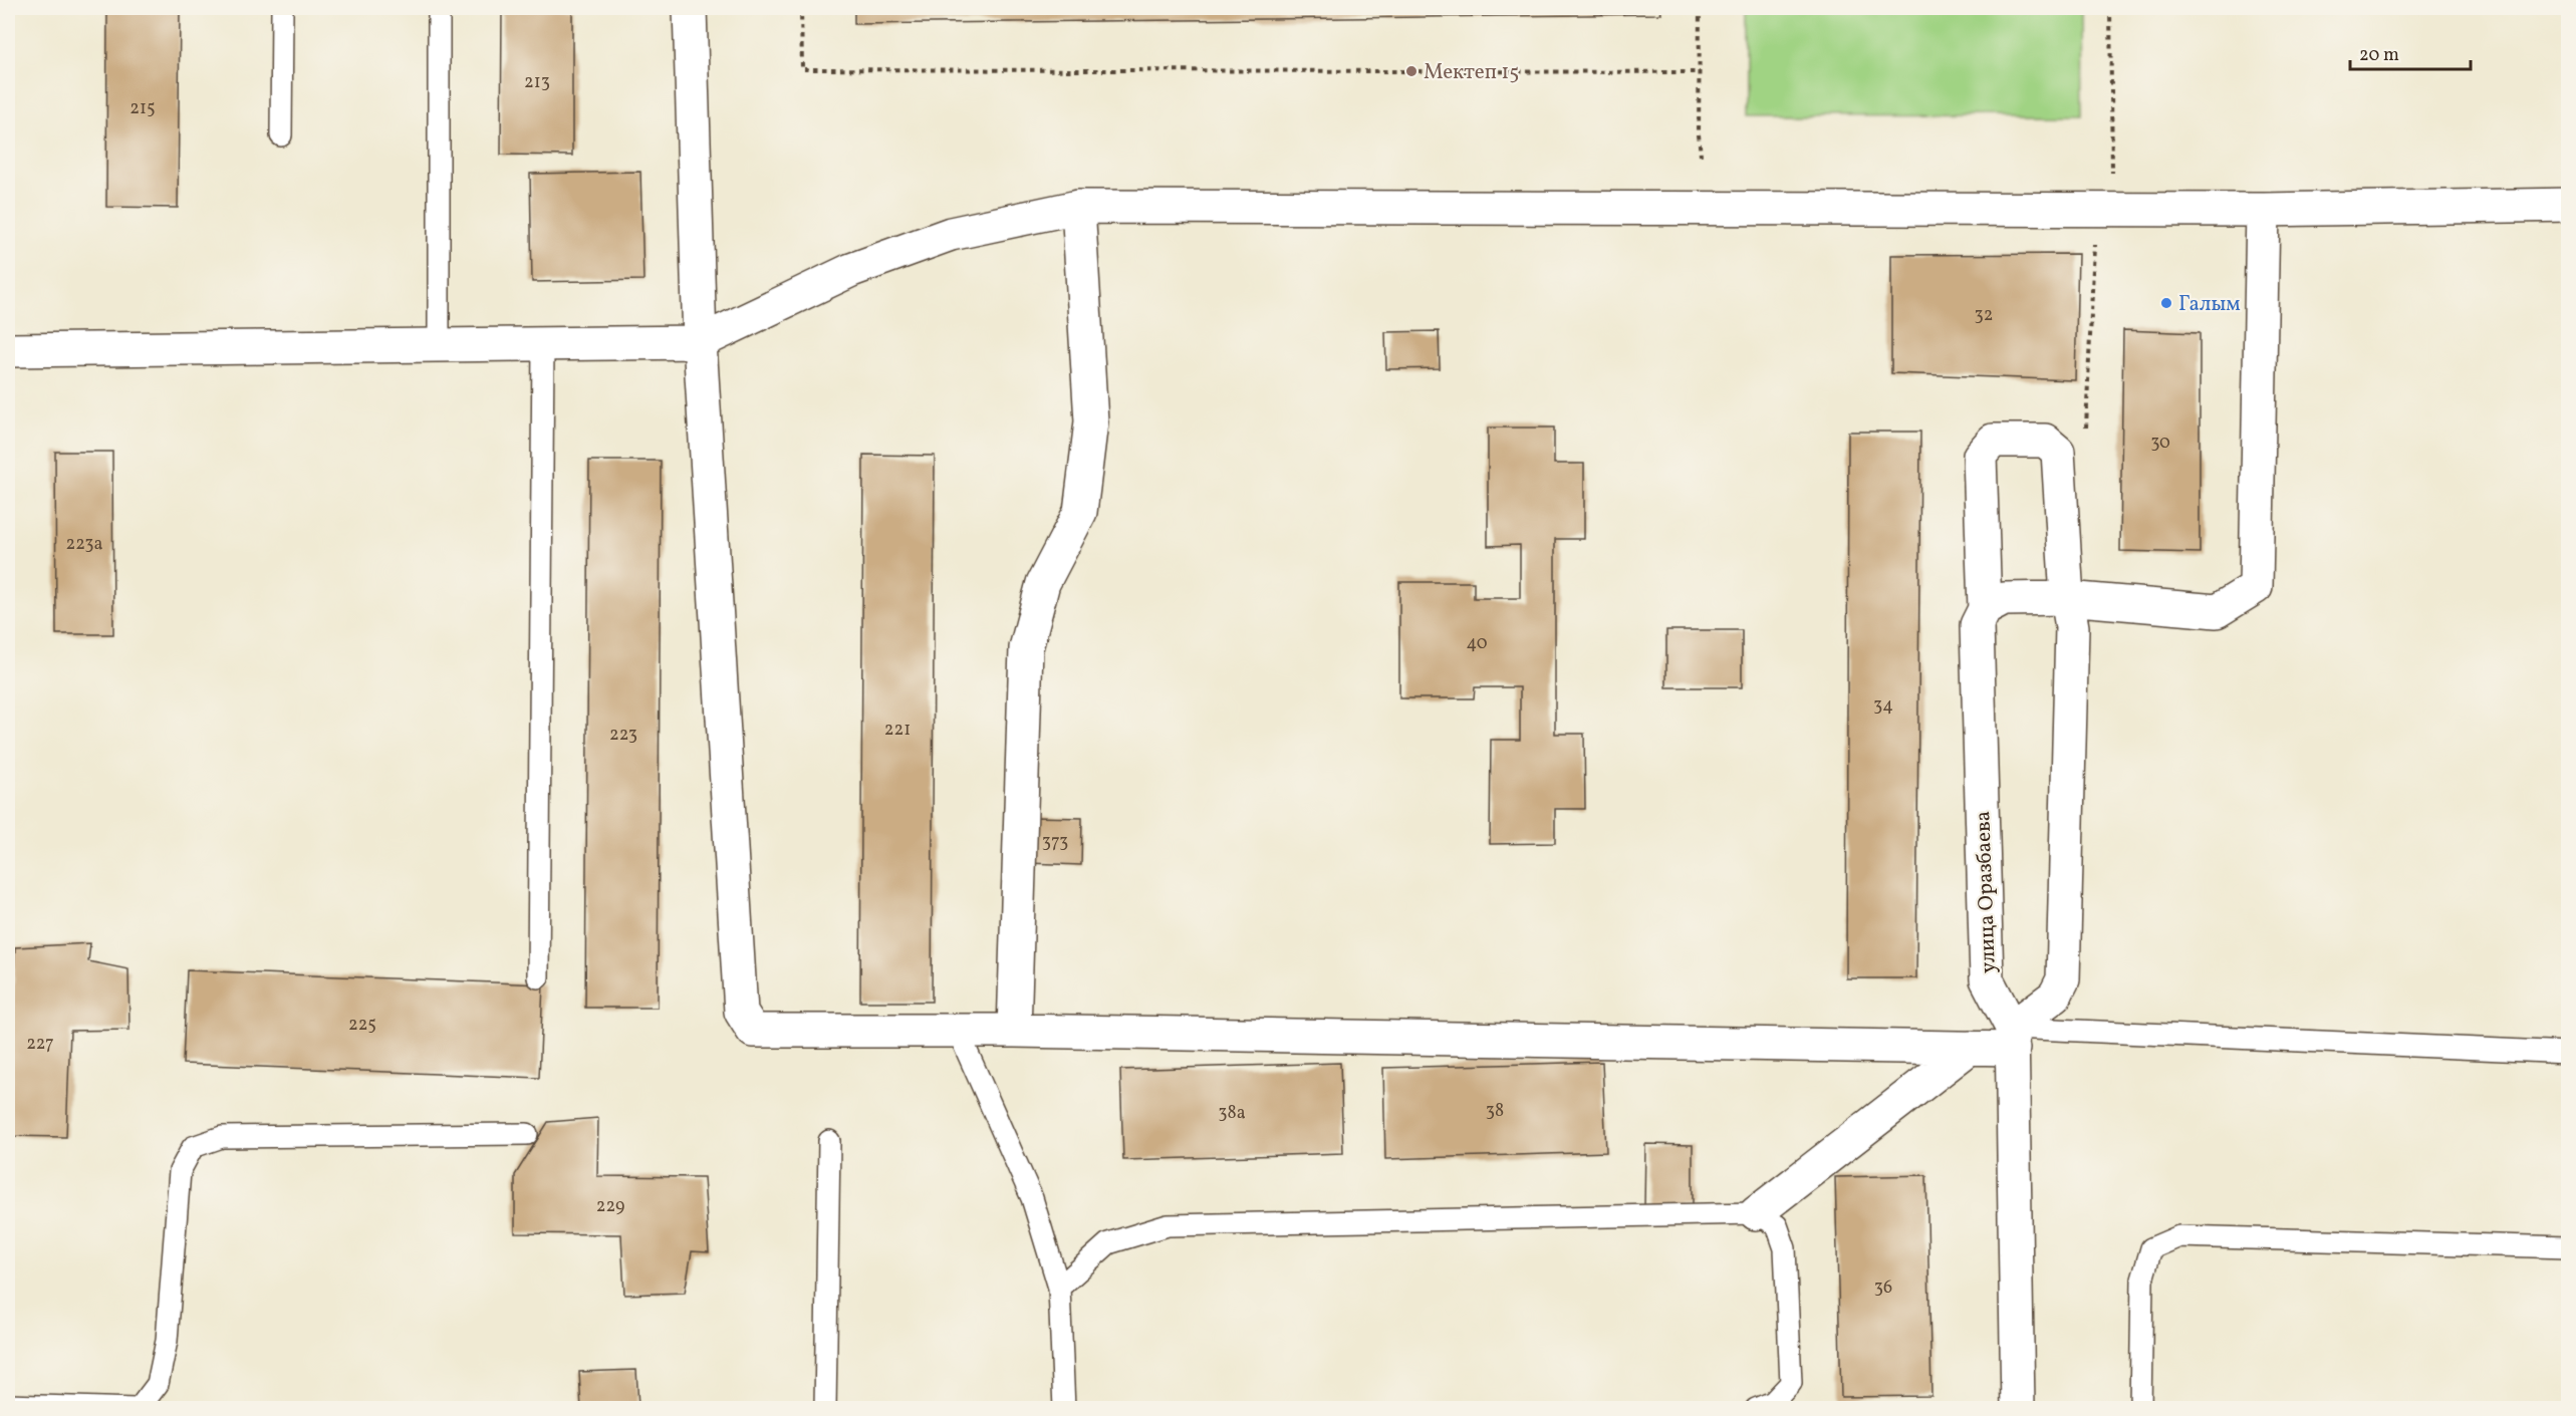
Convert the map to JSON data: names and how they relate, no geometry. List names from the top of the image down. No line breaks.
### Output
{"streets":{"street":["улица Оразбаева"]},"places":["Мектеп 15","Галым"],"house_numbers":["213","215","32","30","223а","40","34","221","223","373","225","227","38","38а","229","36"],"scale_bar":"20 m"}
